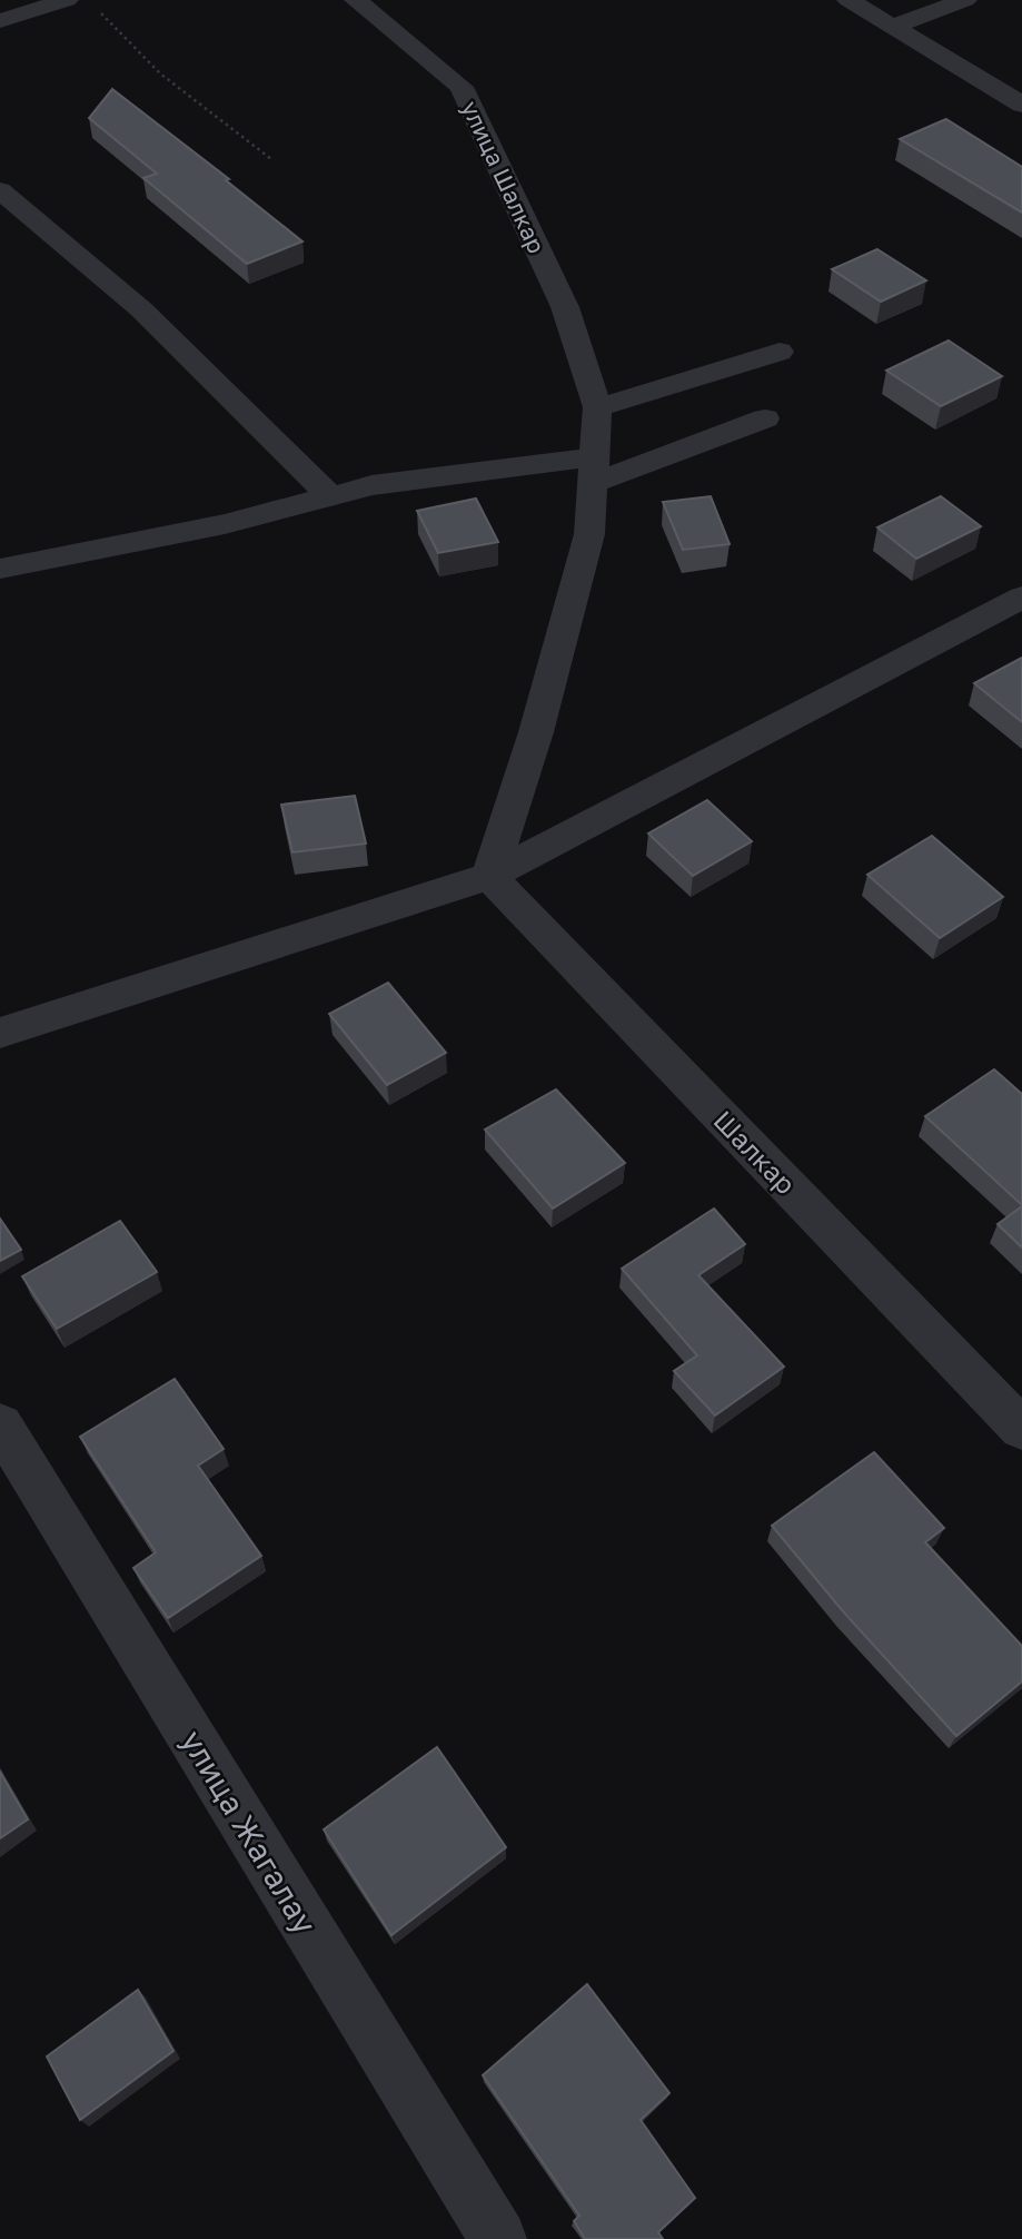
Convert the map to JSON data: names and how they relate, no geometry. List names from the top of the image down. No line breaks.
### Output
{"streets":{"street":["улица Шалкар","Шалкар","улица Жагалау"]}}
